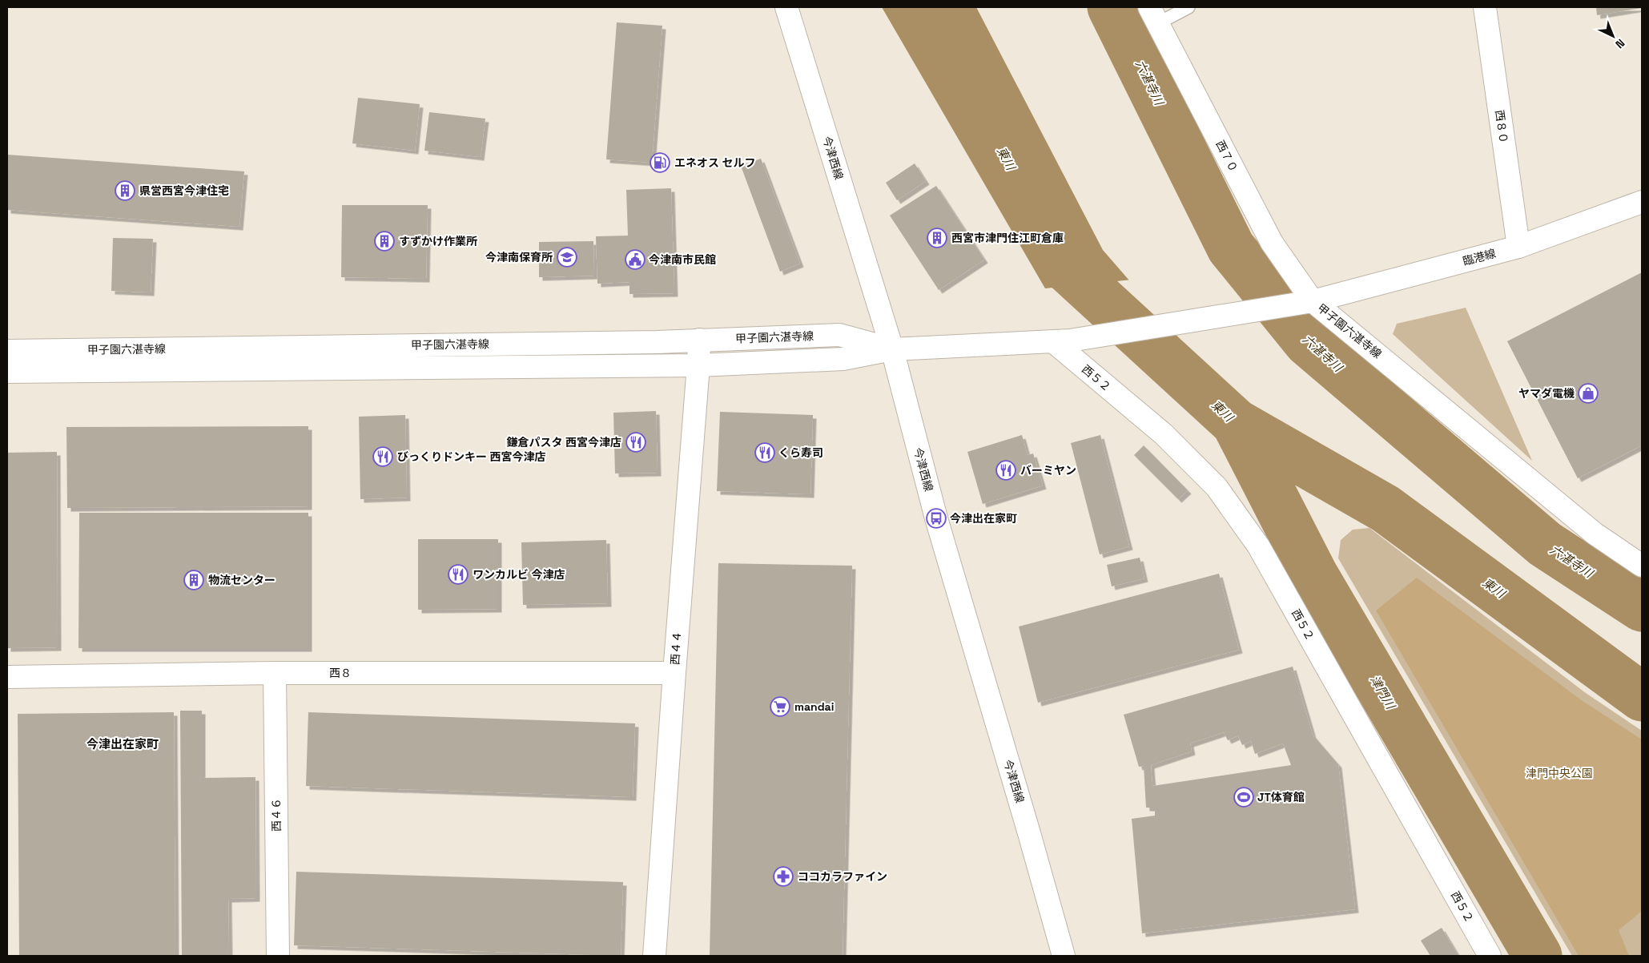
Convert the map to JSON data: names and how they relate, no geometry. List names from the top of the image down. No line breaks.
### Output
{"streets":{"street":["西８０","西７０","今津西線","臨港線","甲子園六湛寺線","西５２","西４４","西８","西４６"]},"crossings":[["西８０","臨港線"],["西７０","臨港線"],["西７０","甲子園六湛寺線"],["今津西線","甲子園六湛寺線"],["臨港線","甲子園六湛寺線"],["甲子園六湛寺線","西５２"],["甲子園六湛寺線","西４４"],["西４４","西８"],["西８","西４６"]],"districts":["今津出在家町"],"water":["六湛寺川","東川","津門川"],"parks":["津門中央公園"],"places":{"fuel station":["エネオス セルフ"],"building":["県営西宮今津住宅","西宮市津門住江町倉庫","すずかけ作業所","物流センター"],"school or university":["今津南保育所"],"public building":["今津南市民館"],"shop":["ヤマダ電機"],"restaurant":["鎌倉パスタ 西宮今津店","くら寿司","びっくりドンキー 西宮今津店","バーミヤン","ワンカルビ 今津店"],"bus stop":["今津出在家町"],"supermarket":["mandai"],"sports":["JT体育館"],"pharmacy":["ココカラファイン"]},"north":"bottom right"}
